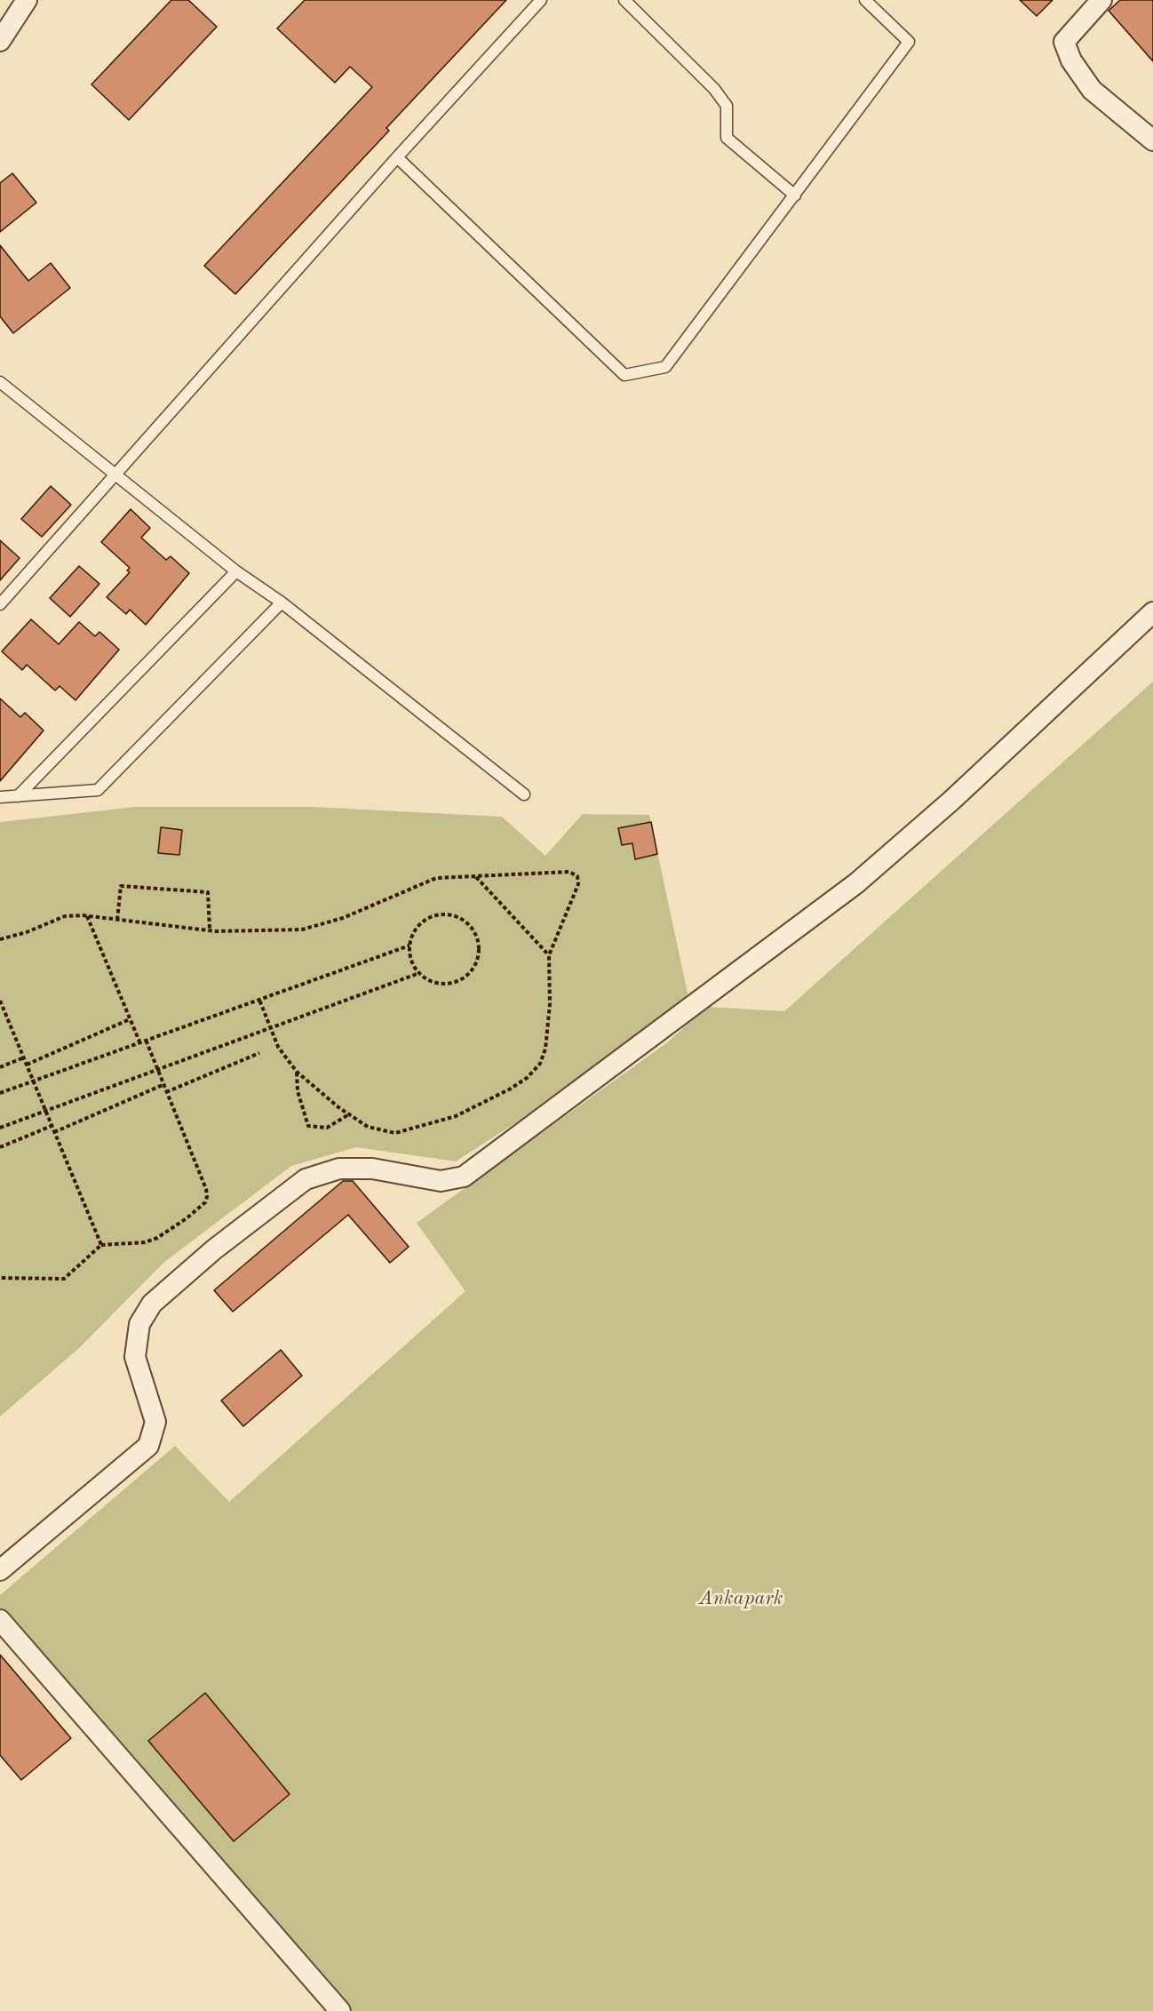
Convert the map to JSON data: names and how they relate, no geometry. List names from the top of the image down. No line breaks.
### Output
{"parks":["Ankapark"]}
